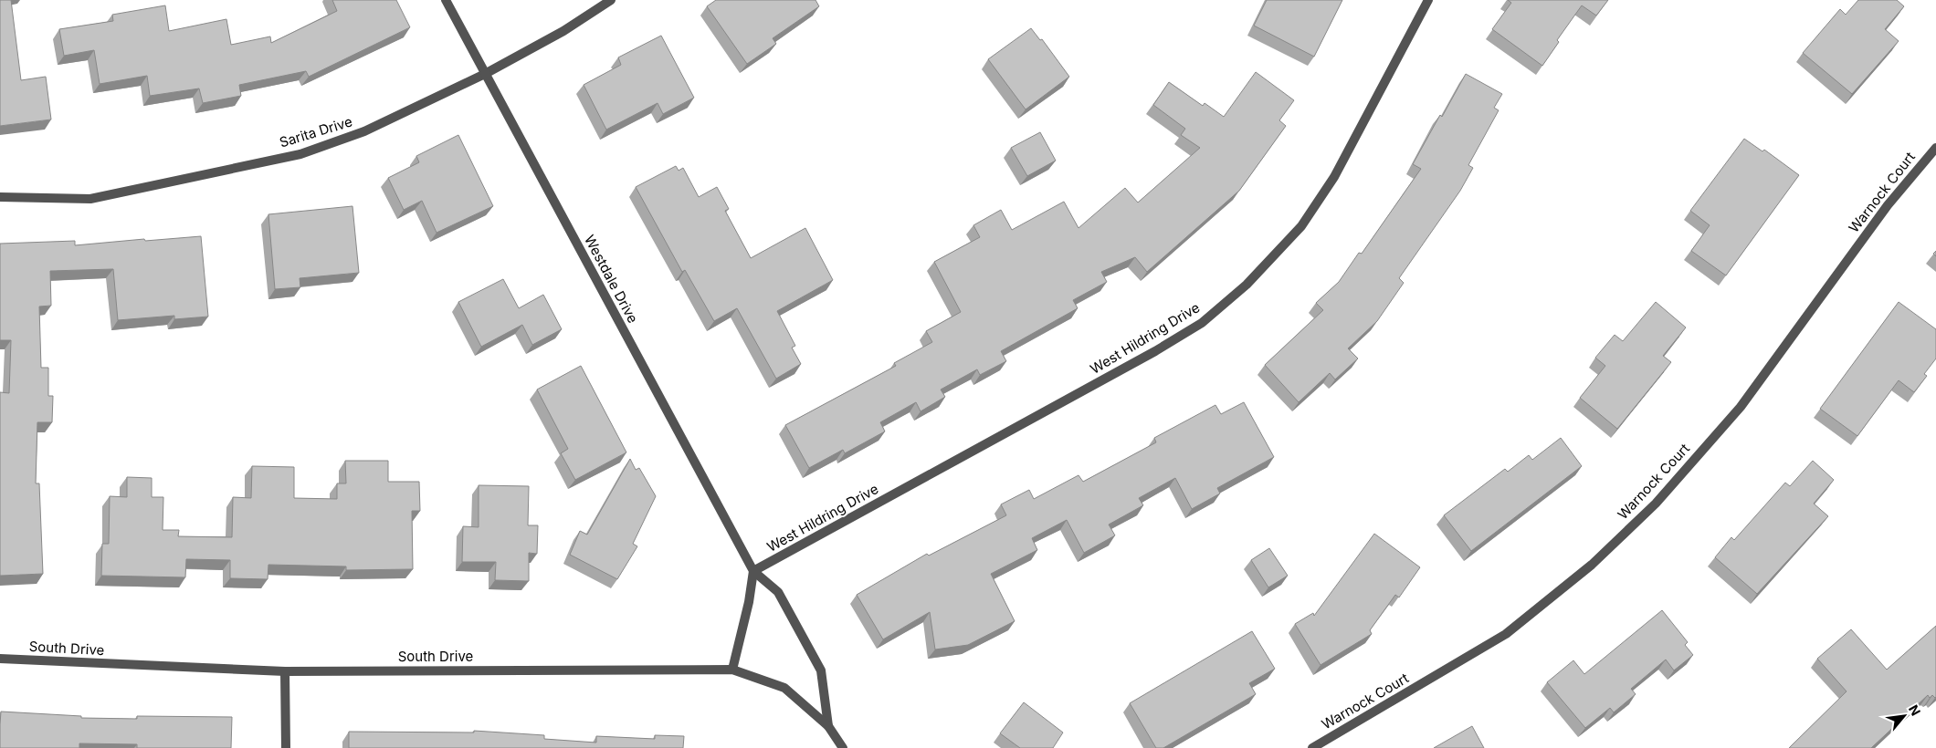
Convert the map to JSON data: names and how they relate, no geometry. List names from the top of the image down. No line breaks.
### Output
{"streets":{"street":["Sarita Drive","Warnock Court","Westdale Drive","West Hildring Drive","South Drive"]},"crossings":[["Sarita Drive","Westdale Drive"],["Westdale Drive","West Hildring Drive"],["Westdale Drive","South Drive"]],"north":"top right"}
